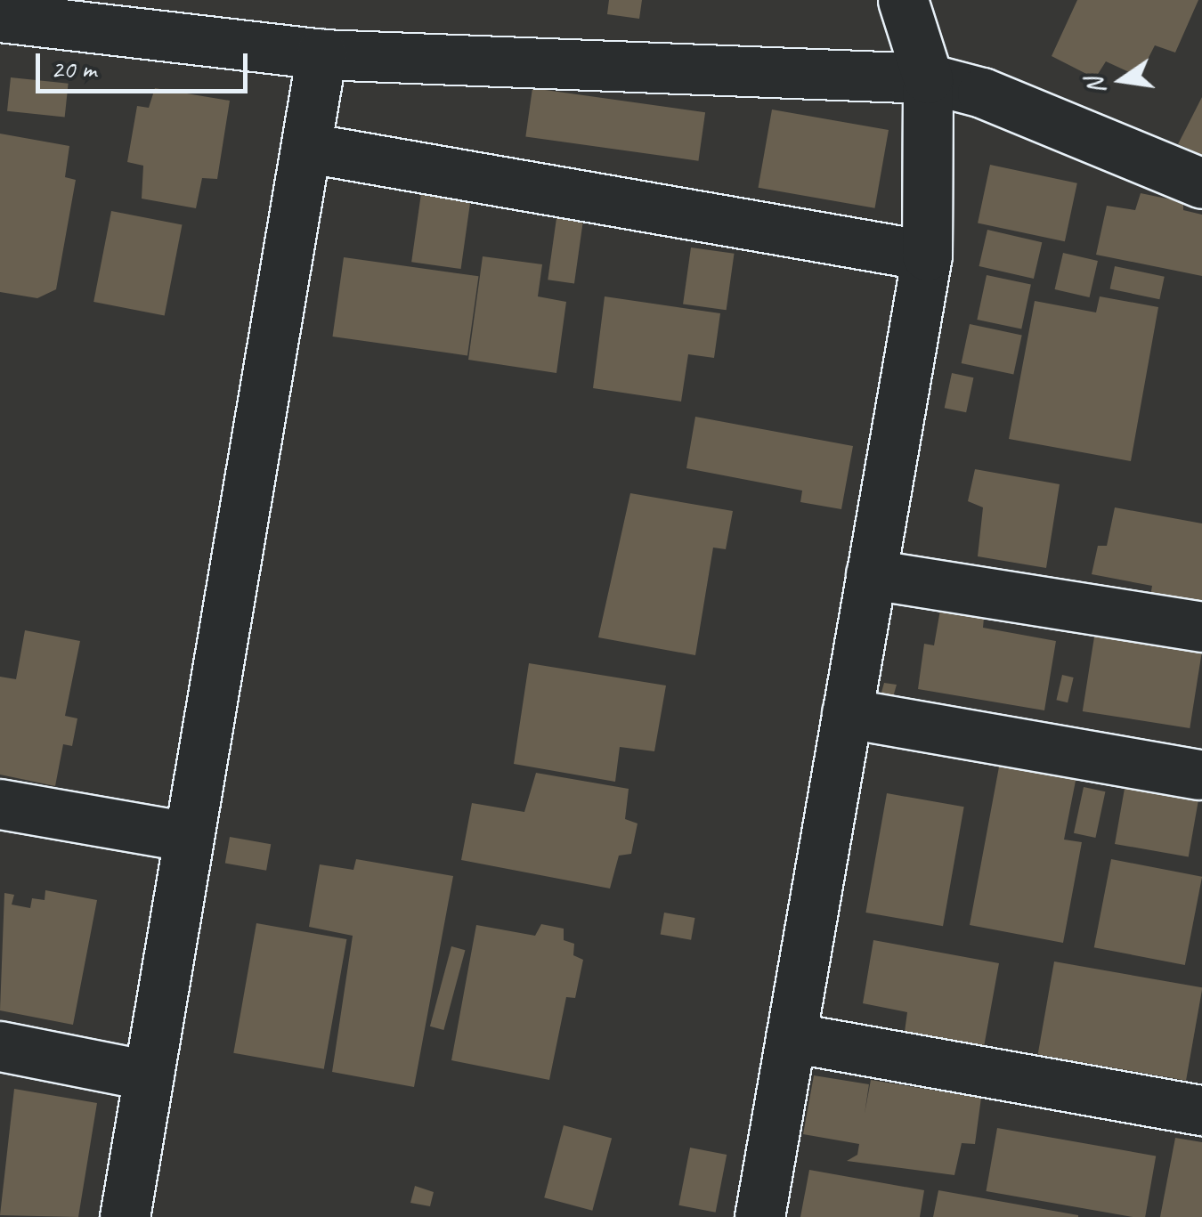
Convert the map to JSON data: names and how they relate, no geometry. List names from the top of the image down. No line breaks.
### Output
{"scale_bar":"20 m","north":"left"}
